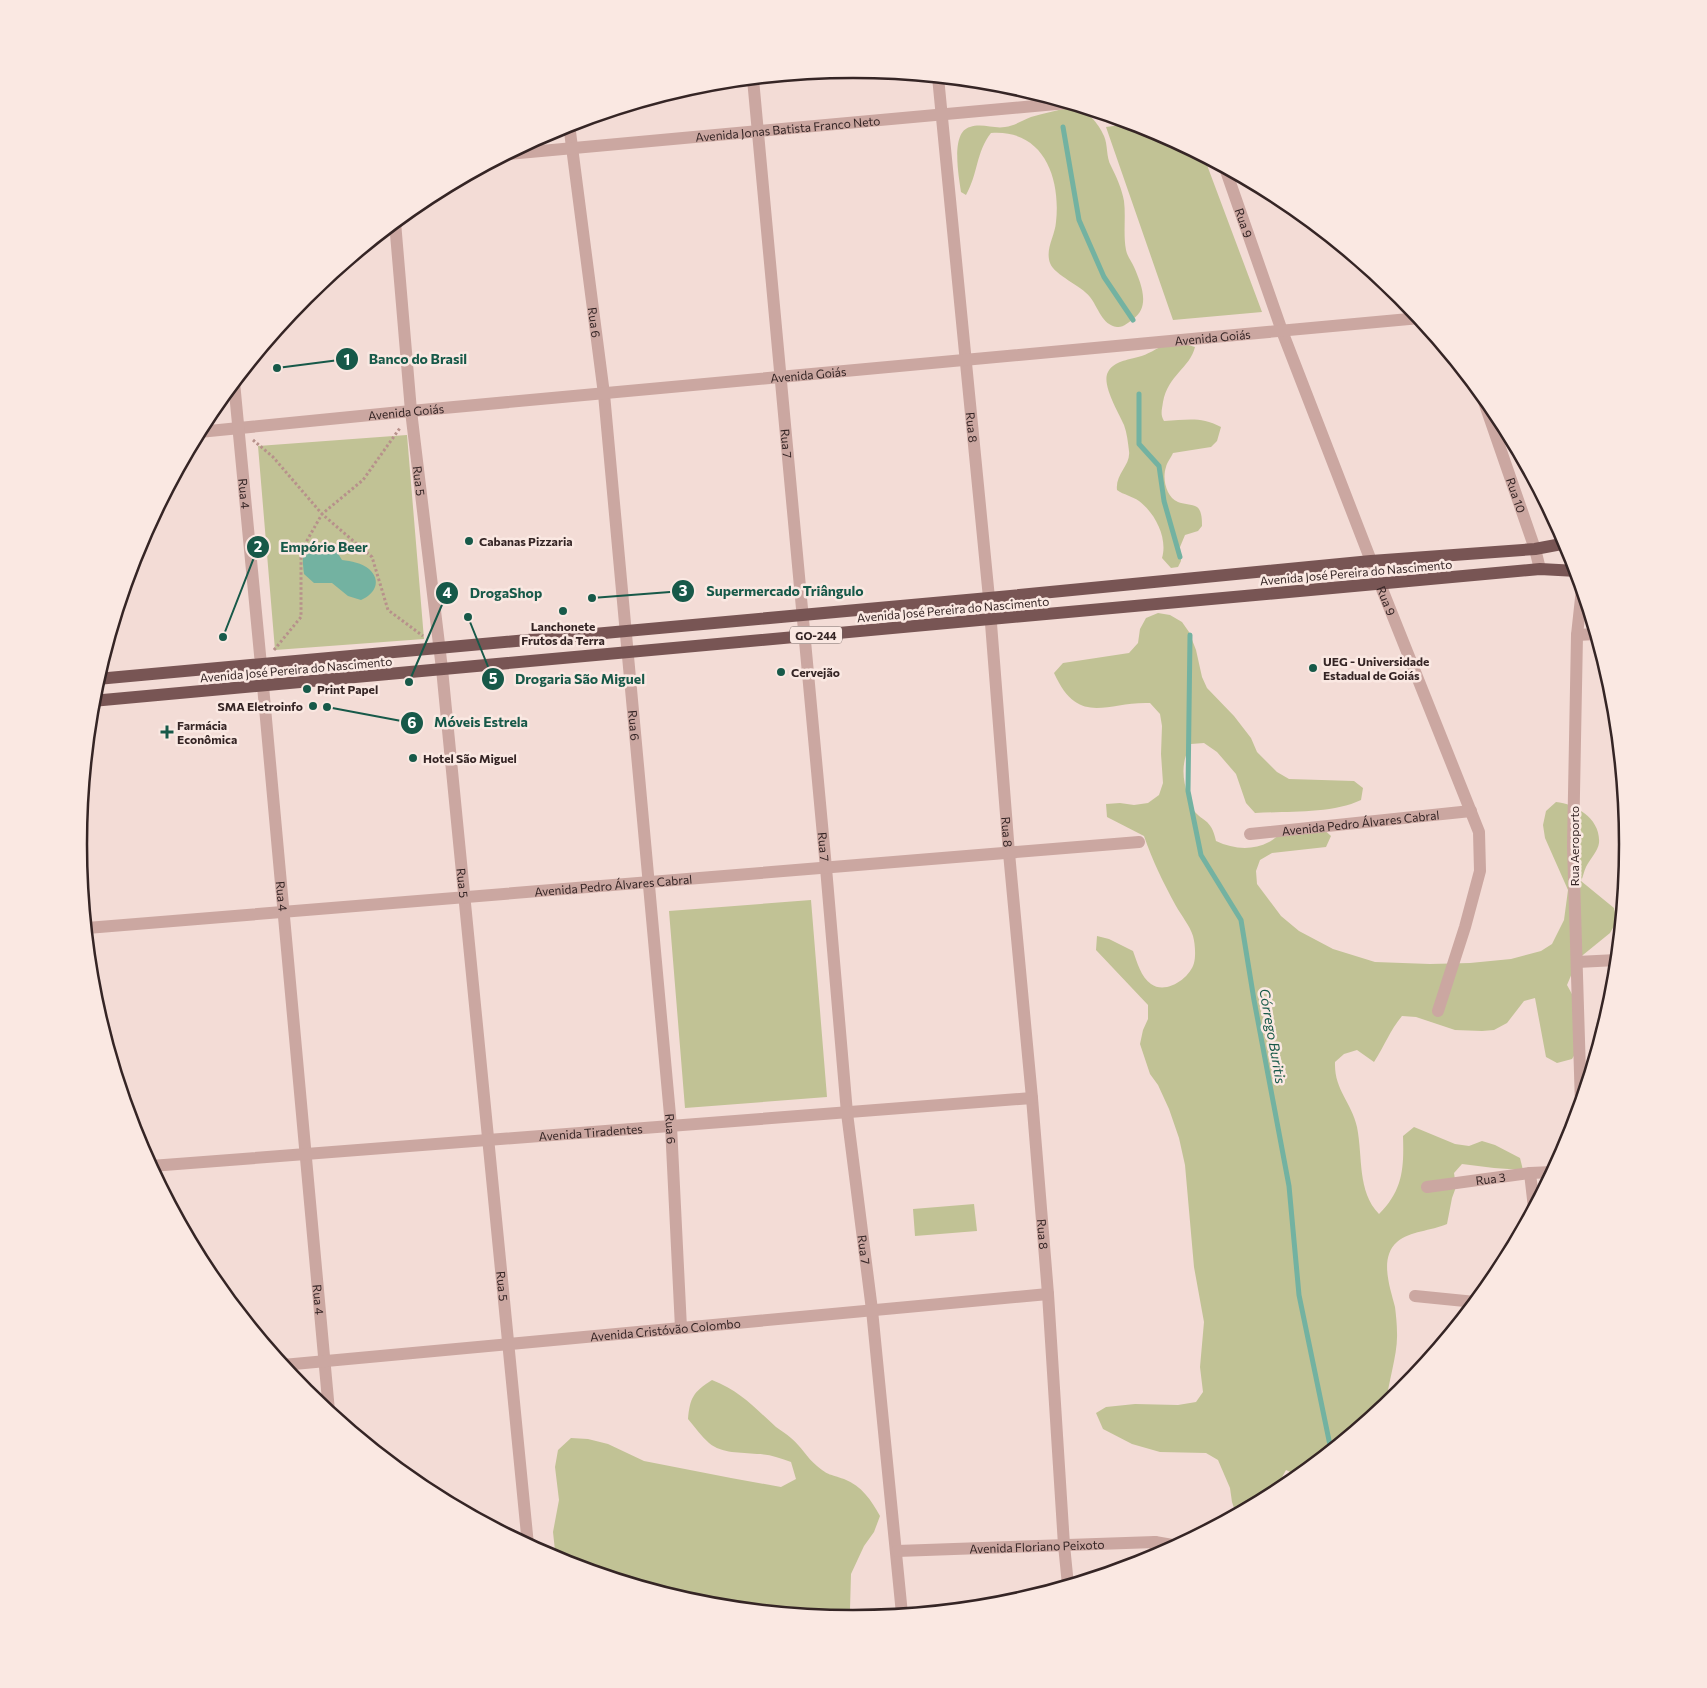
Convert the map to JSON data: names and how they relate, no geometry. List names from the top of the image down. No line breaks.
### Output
{"streets":{"main road":["Avenida José Pereira do Nascimento","GO-244"],"street":["Avenida Jonas Batista Franco Neto","Rua 9","Rua 6","Avenida Goiás","Rua 8","Rua 7","Rua 5","Rua 4","Rua 10","Avenida Pedro Álvares Cabral","Rua Aeroporto","Avenida Tiradentes","Rua 3","Avenida Cristóvão Colombo","Avenida Floriano Peixoto"]},"crossings":[["Avenida Jonas Batista Franco Neto","Rua 6"],["Avenida Jonas Batista Franco Neto","Rua 8"],["Avenida Jonas Batista Franco Neto","Rua 7"],["Rua 9","Avenida Goiás"],["Rua 9","Avenida José Pereira do Nascimento"],["Rua 9","Avenida Pedro Álvares Cabral"],["Rua 6","Avenida Goiás"],["Rua 6","Avenida José Pereira do Nascimento"],["Rua 6","Avenida Pedro Álvares Cabral"],["Rua 6","Avenida Tiradentes"],["Rua 6","Avenida Cristóvão Colombo"],["Avenida Goiás","Rua 8"],["Avenida Goiás","Rua 7"],["Avenida Goiás","Rua 5"],["Avenida Goiás","Rua 4"],["Rua 8","Avenida José Pereira do Nascimento"],["Rua 8","Avenida Pedro Álvares Cabral"],["Rua 8","Avenida Tiradentes"],["Rua 8","Avenida Cristóvão Colombo"],["Rua 8","Avenida Floriano Peixoto"],["Rua 7","Avenida José Pereira do Nascimento"],["Rua 7","Avenida Pedro Álvares Cabral"],["Rua 7","Avenida Tiradentes"],["Rua 7","Avenida Cristóvão Colombo"],["Rua 7","Avenida Floriano Peixoto"],["Rua 5","Avenida José Pereira do Nascimento"],["Rua 5","Avenida Pedro Álvares Cabral"],["Rua 5","Avenida Tiradentes"],["Rua 5","Avenida Cristóvão Colombo"],["Rua 4","Avenida José Pereira do Nascimento"],["Rua 4","Avenida Pedro Álvares Cabral"],["Rua 4","Avenida Tiradentes"],["Rua 4","Avenida Cristóvão Colombo"],["Rua 10","Avenida José Pereira do Nascimento"]],"water":["Córrego Buritis"],"places":{"other":["Banco do Brasil","Cabanas Pizzaria","Supermercado Triângulo","Lanchonete Frutos da Terra","Drogaria São Miguel","Empório Beer","UEG - Universidade Estadual de Goiás","Cervejão","DrogaShop","Print Papel","SMA Eletroinfo","Móveis Estrela","Hotel São Miguel"],"health":["Farmácia Econômica"]}}
